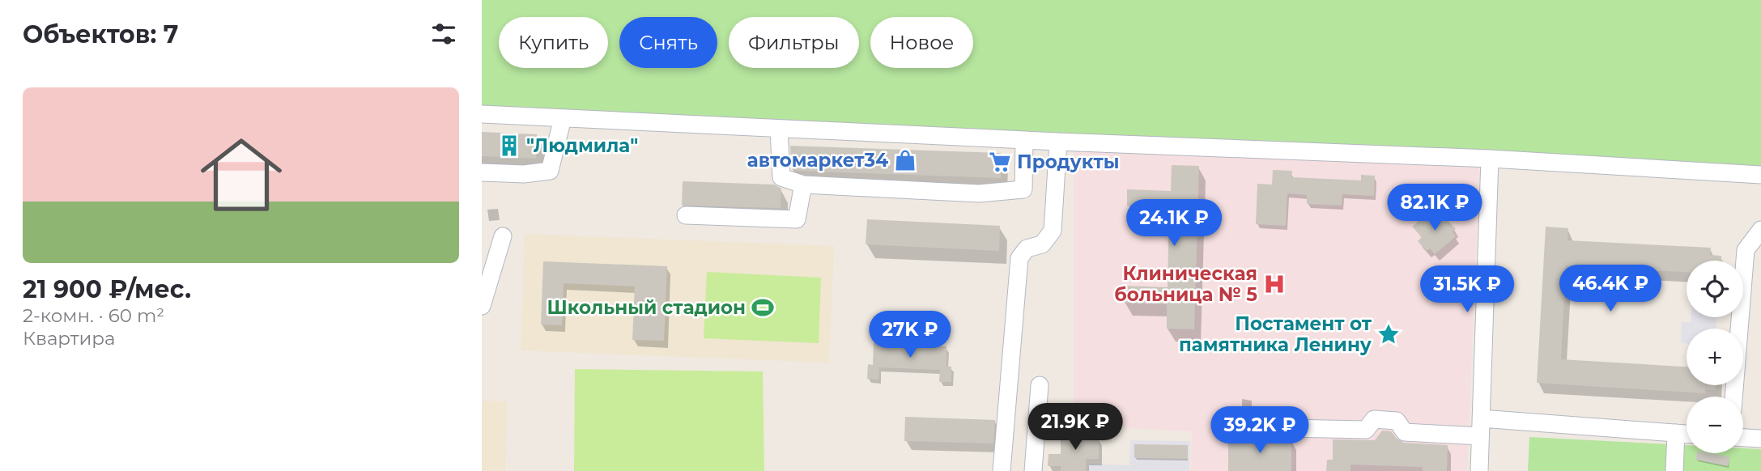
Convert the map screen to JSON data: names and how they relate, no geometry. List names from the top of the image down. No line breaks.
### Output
{"places":{"building":["\"Людмила\""],"shop":["автомаркет34"],"supermarket":["Продукты"],"hospital":["Клиническая больница № 5"],"sports":["Школьный стадион"],"place":["Постамент от памятника Ленину"]},"page":{"heading":"Объектов: 7","chip":["Купить","Снять","Фильтры","Новое"],"list":[{"name":"21 900 ₽/мес.","note":"2-комн. · 60 m² · Квартира"}],"price":["82.1K ₽","24.1K ₽","46.4K ₽","31.5K ₽","27K ₽","21.9K ₽","39.2K ₽"],"map_buttons":["+","−"]}}
